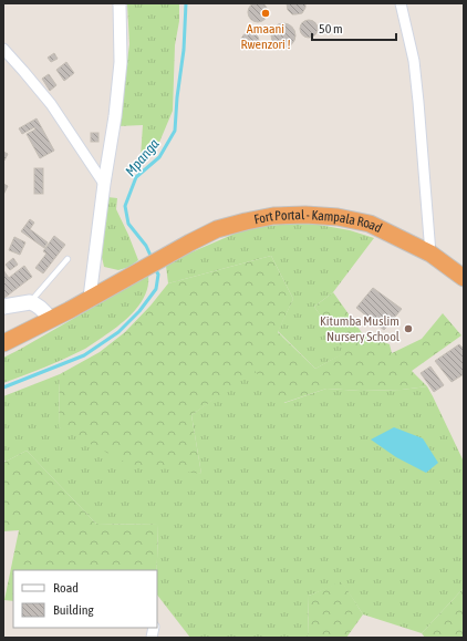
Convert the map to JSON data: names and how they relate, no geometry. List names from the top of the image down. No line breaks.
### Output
{"streets":{"highway":["Fort Portal - Kampala Road"]},"water":["Mpanga"],"places":["Amaani Rwenzori !","Kitumba Muslim Nursery School"],"legend":["Road","Building"],"scale_bar":"50 m"}
